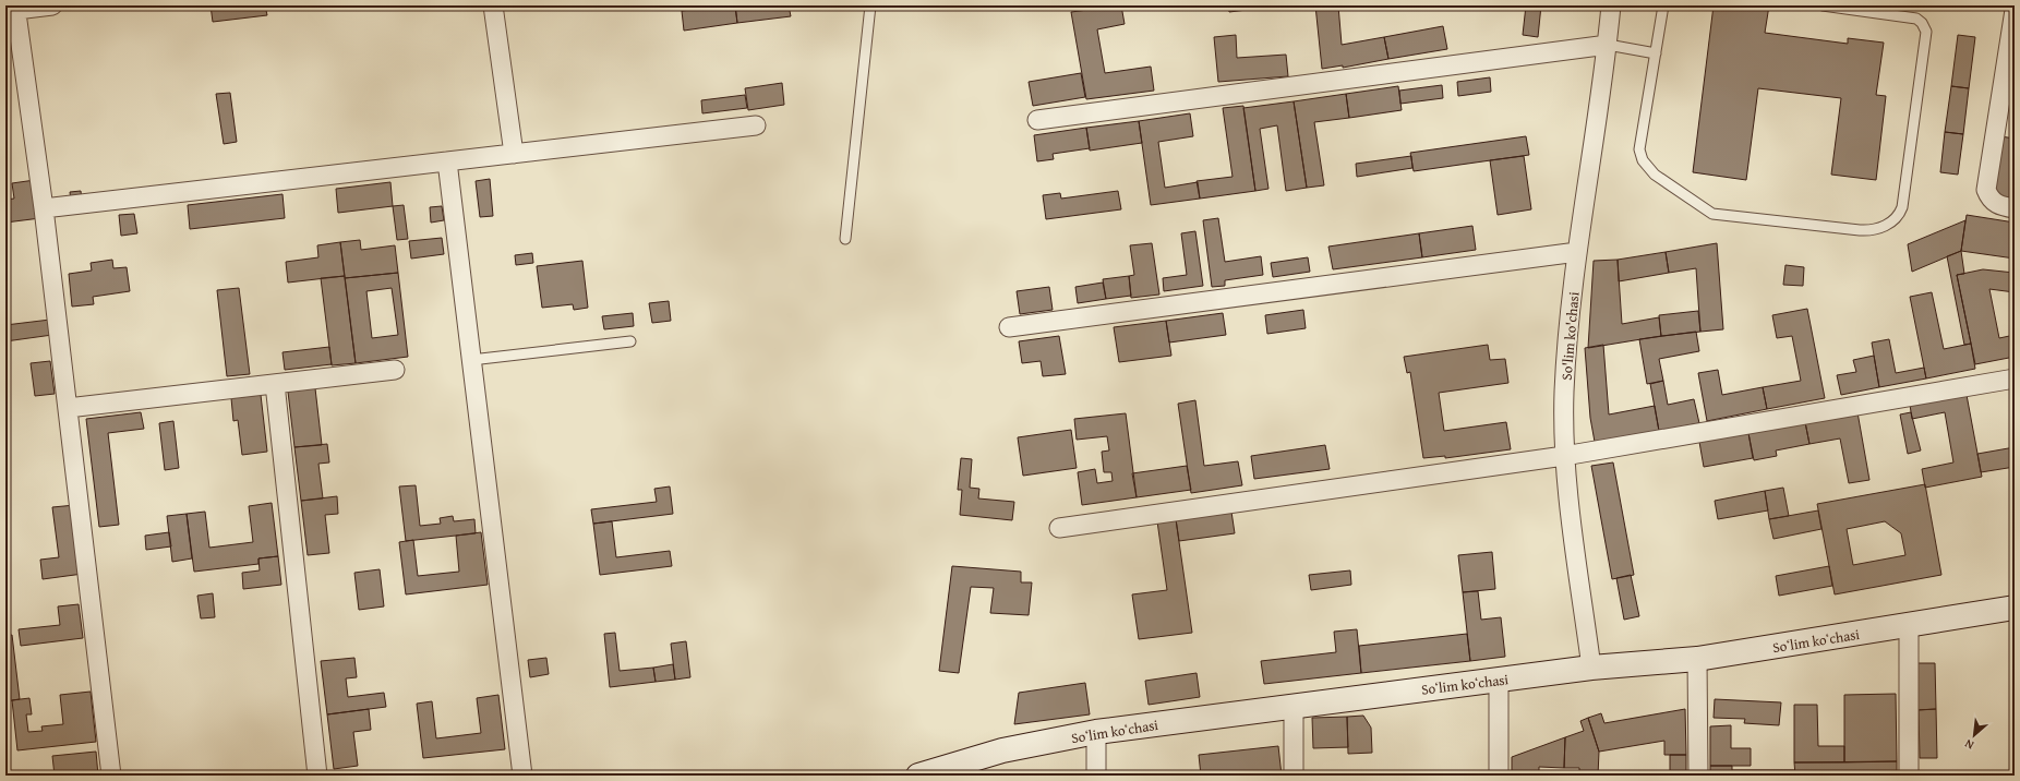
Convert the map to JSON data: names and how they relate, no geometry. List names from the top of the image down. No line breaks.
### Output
{"streets":{"street":["So'lim ko'chasi","Soʻlim koʻchasi"]},"crossings":[["So'lim ko'chasi","Soʻlim koʻchasi"]],"north":"bottom left"}
